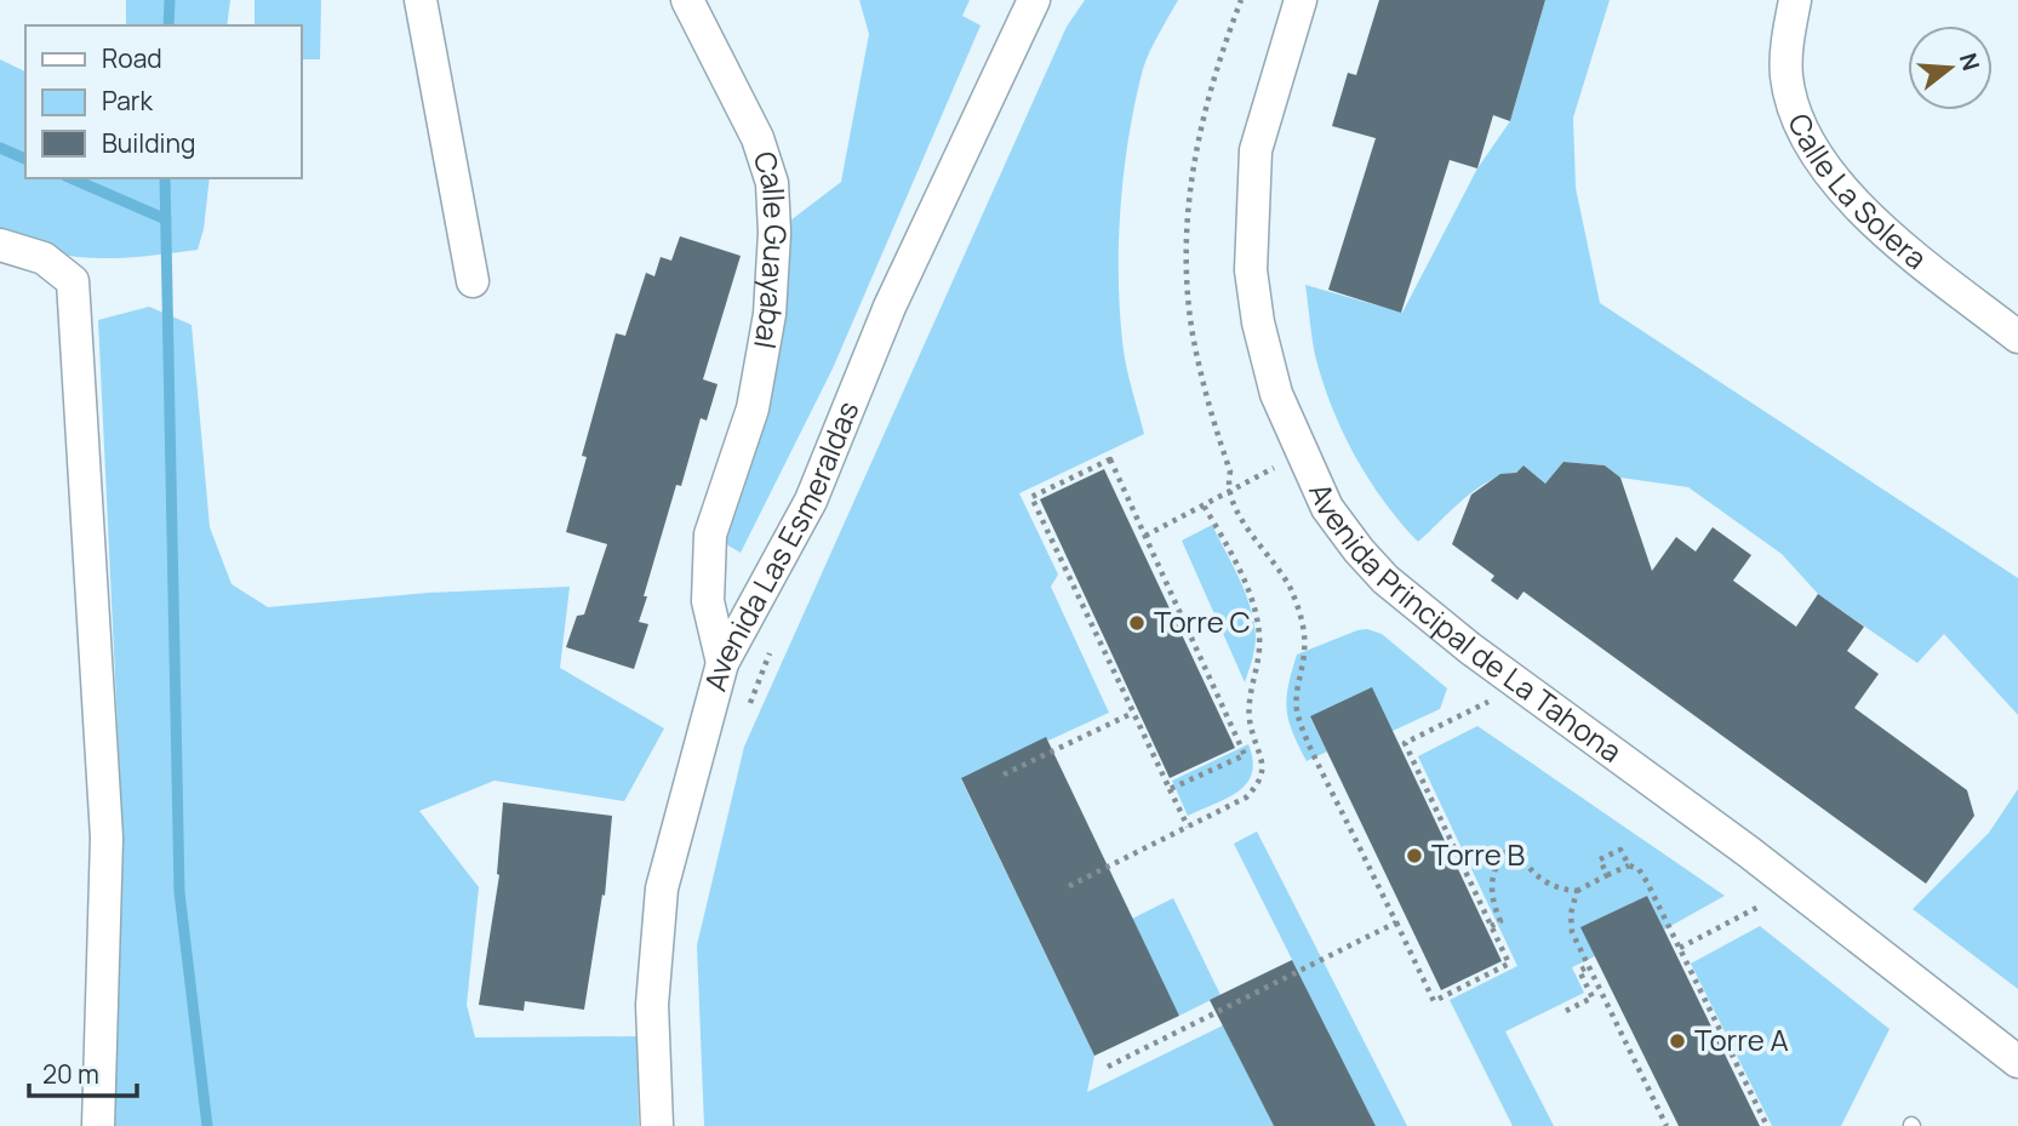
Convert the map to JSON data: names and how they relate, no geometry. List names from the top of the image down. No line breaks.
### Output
{"streets":{"street":["Calle La Solera","Calle Guayabal","Avenida Las Esmeraldas","Avenida Principal de La Tahona"]},"crossings":[["Calle Guayabal","Avenida Las Esmeraldas"]],"places":["Torre C","Torre B","Torre A"],"legend":["Road","Park","Building"],"scale_bar":"20 m","north":"right"}
